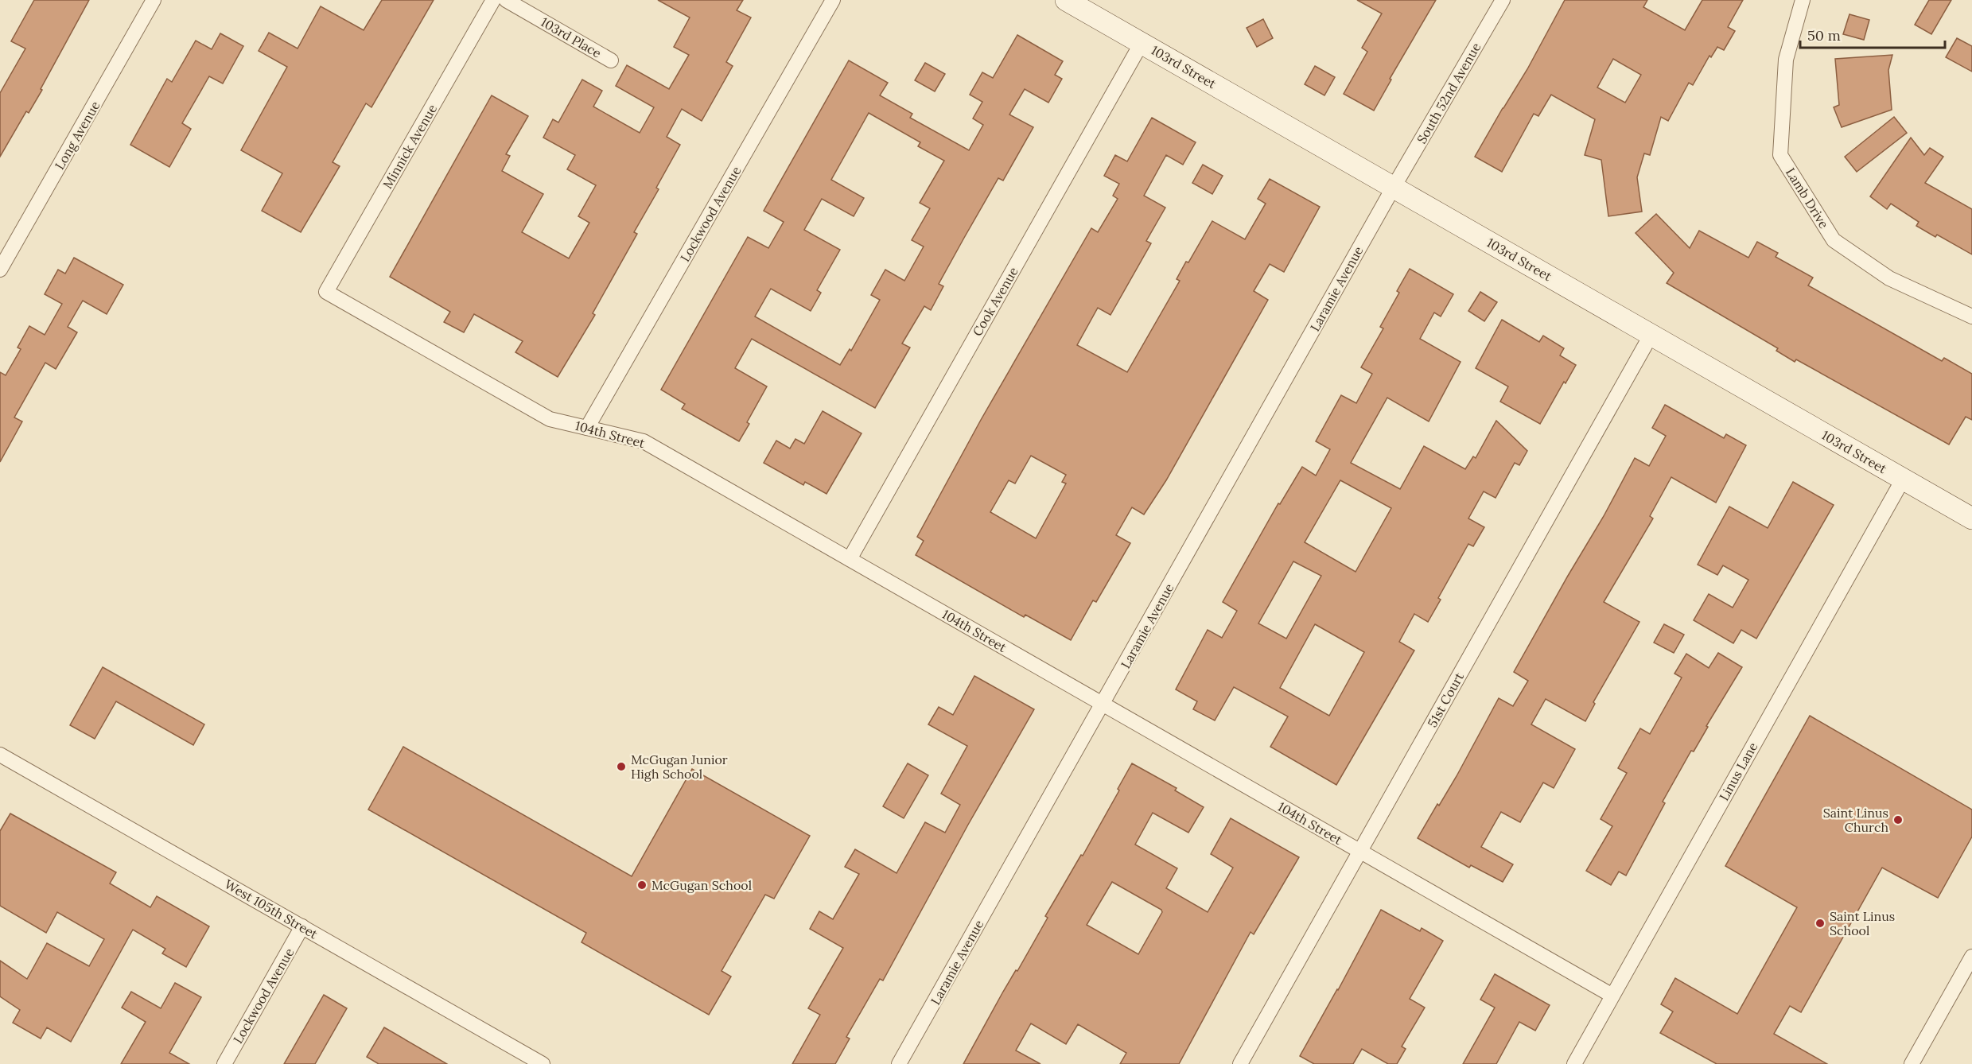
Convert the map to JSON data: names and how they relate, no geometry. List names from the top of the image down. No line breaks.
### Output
{"streets":{"main road":["103rd Street"],"street":["103rd Place","South 52nd Avenue","Long Avenue","Minnick Avenue","Lamb Drive","Lockwood Avenue","Laramie Avenue","Cook Avenue","104th Street","51st Court","Linus Lane","West 105th Street"]},"crossings":[["103rd Street","South 52nd Avenue"],["103rd Street","Laramie Avenue"],["103rd Street","Cook Avenue"],["103rd Street","51st Court"],["103rd Street","Linus Lane"],["South 52nd Avenue","Laramie Avenue"],["Minnick Avenue","104th Street"],["Lockwood Avenue","104th Street"],["Lockwood Avenue","West 105th Street"],["Laramie Avenue","104th Street"],["Cook Avenue","104th Street"],["104th Street","51st Court"],["104th Street","Linus Lane"]],"places":["McGugan Junior High School","Saint Linus Church","McGugan School","Saint Linus School"],"scale_bar":"50 m"}
